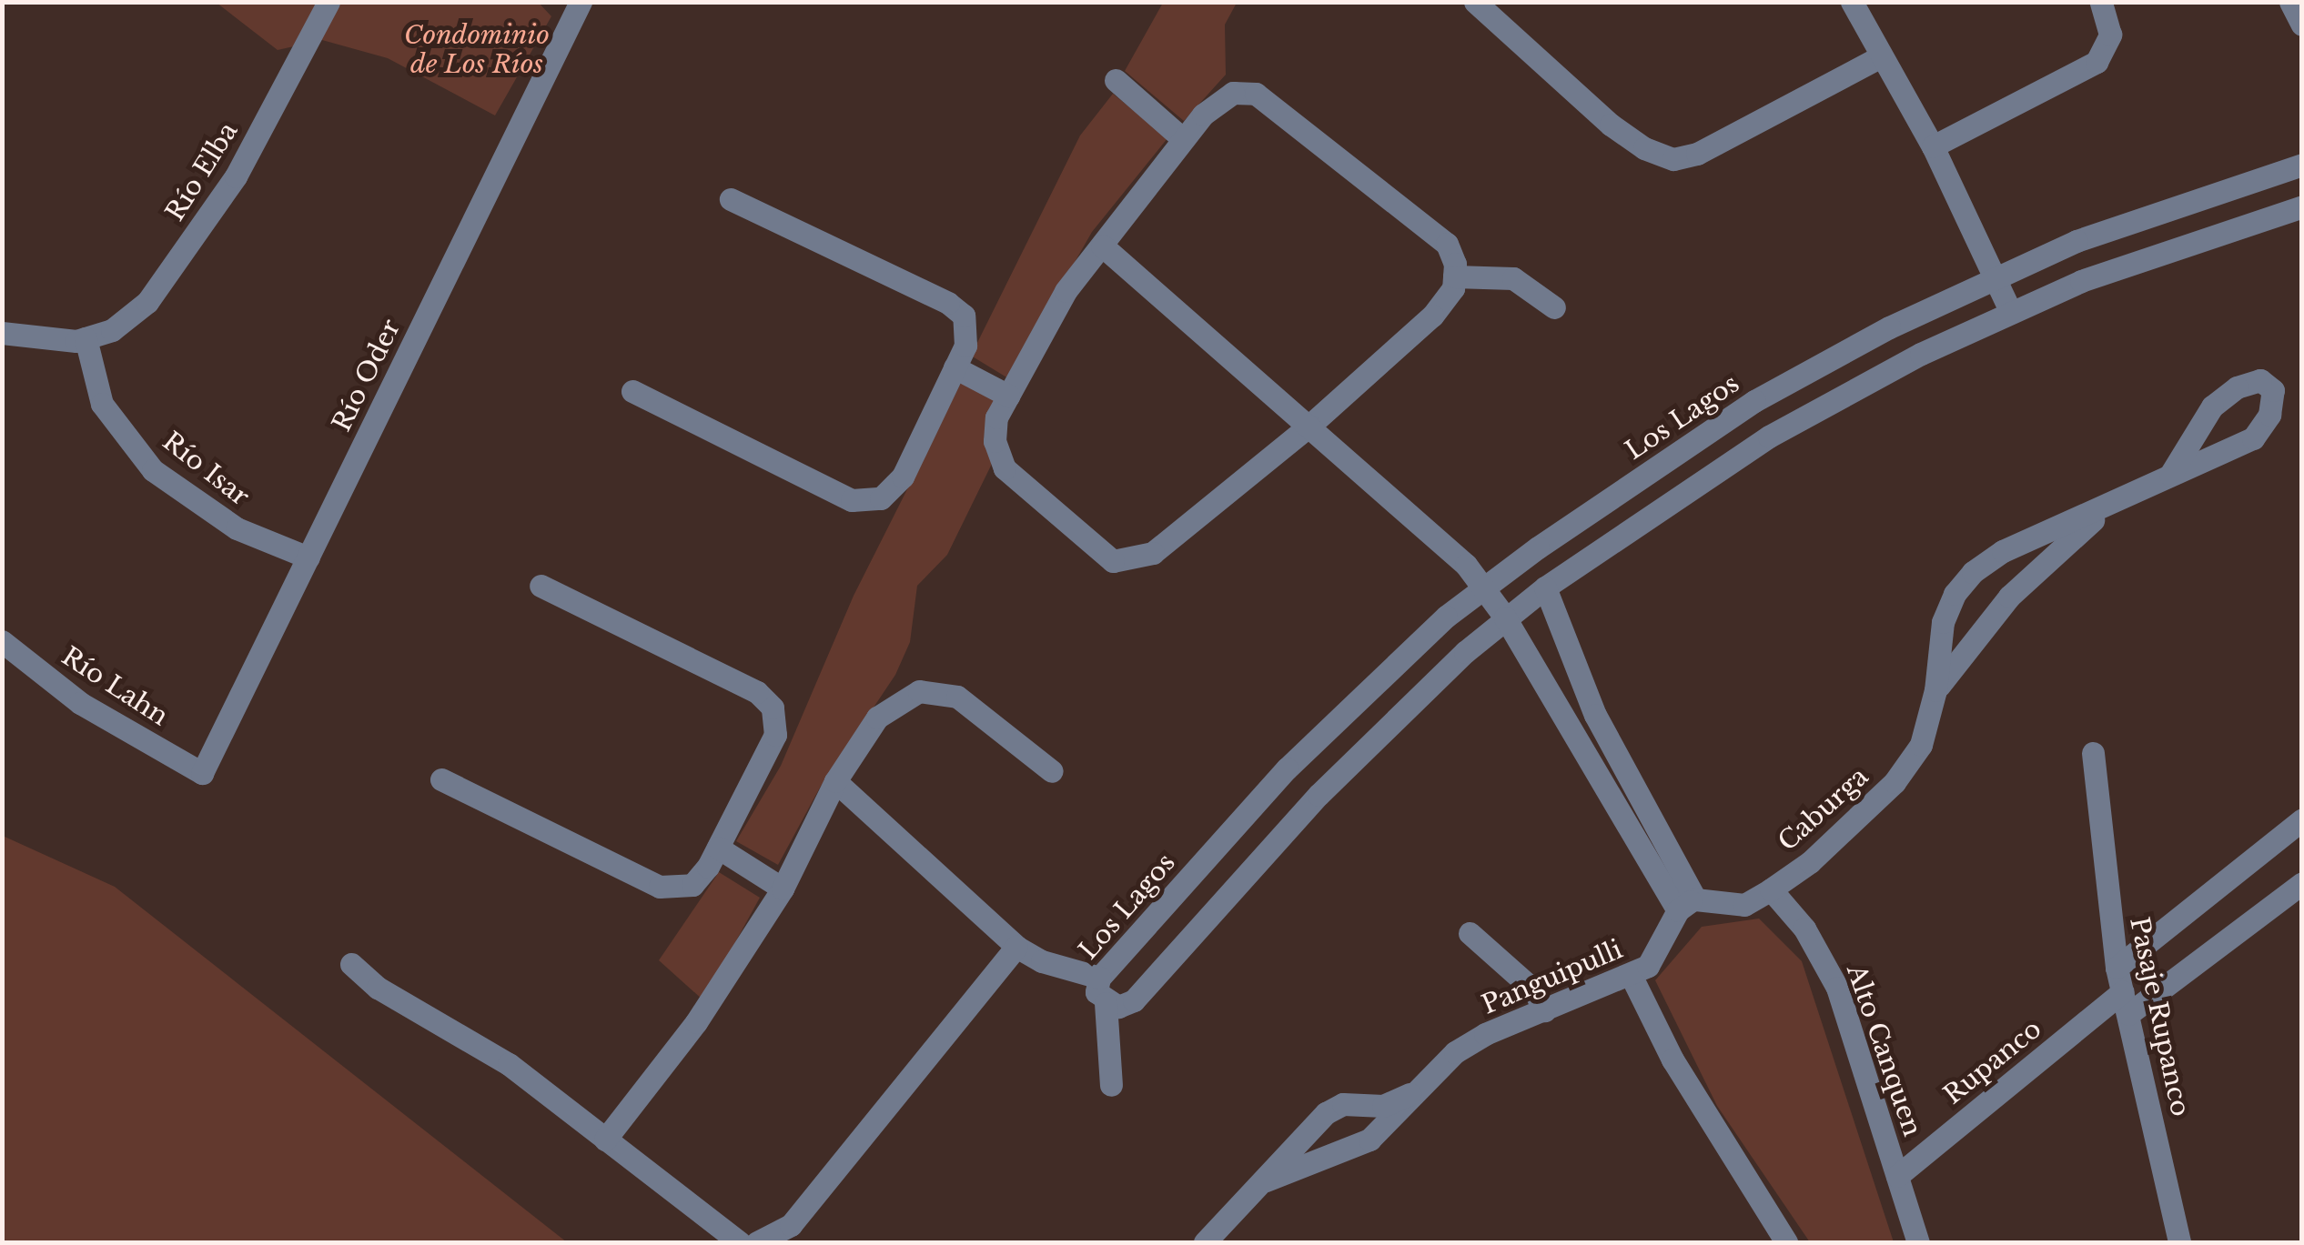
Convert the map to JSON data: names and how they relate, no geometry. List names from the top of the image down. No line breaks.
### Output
{"streets":{"street":["Río Elba","Río Oder","Los Lagos","Río Isar","Río Lahn","Caburga","Panguipulli","Pasaje Rupanco","Alto Canquen","Rupanco"]},"crossings":[["Río Elba","Río Isar"],["Río Oder","Río Isar"],["Río Oder","Río Lahn"],["Caburga","Panguipulli"],["Caburga","Alto Canquen"],["Pasaje Rupanco","Rupanco"],["Alto Canquen","Rupanco"]],"parks":["Condominio de Los Ríos"]}
